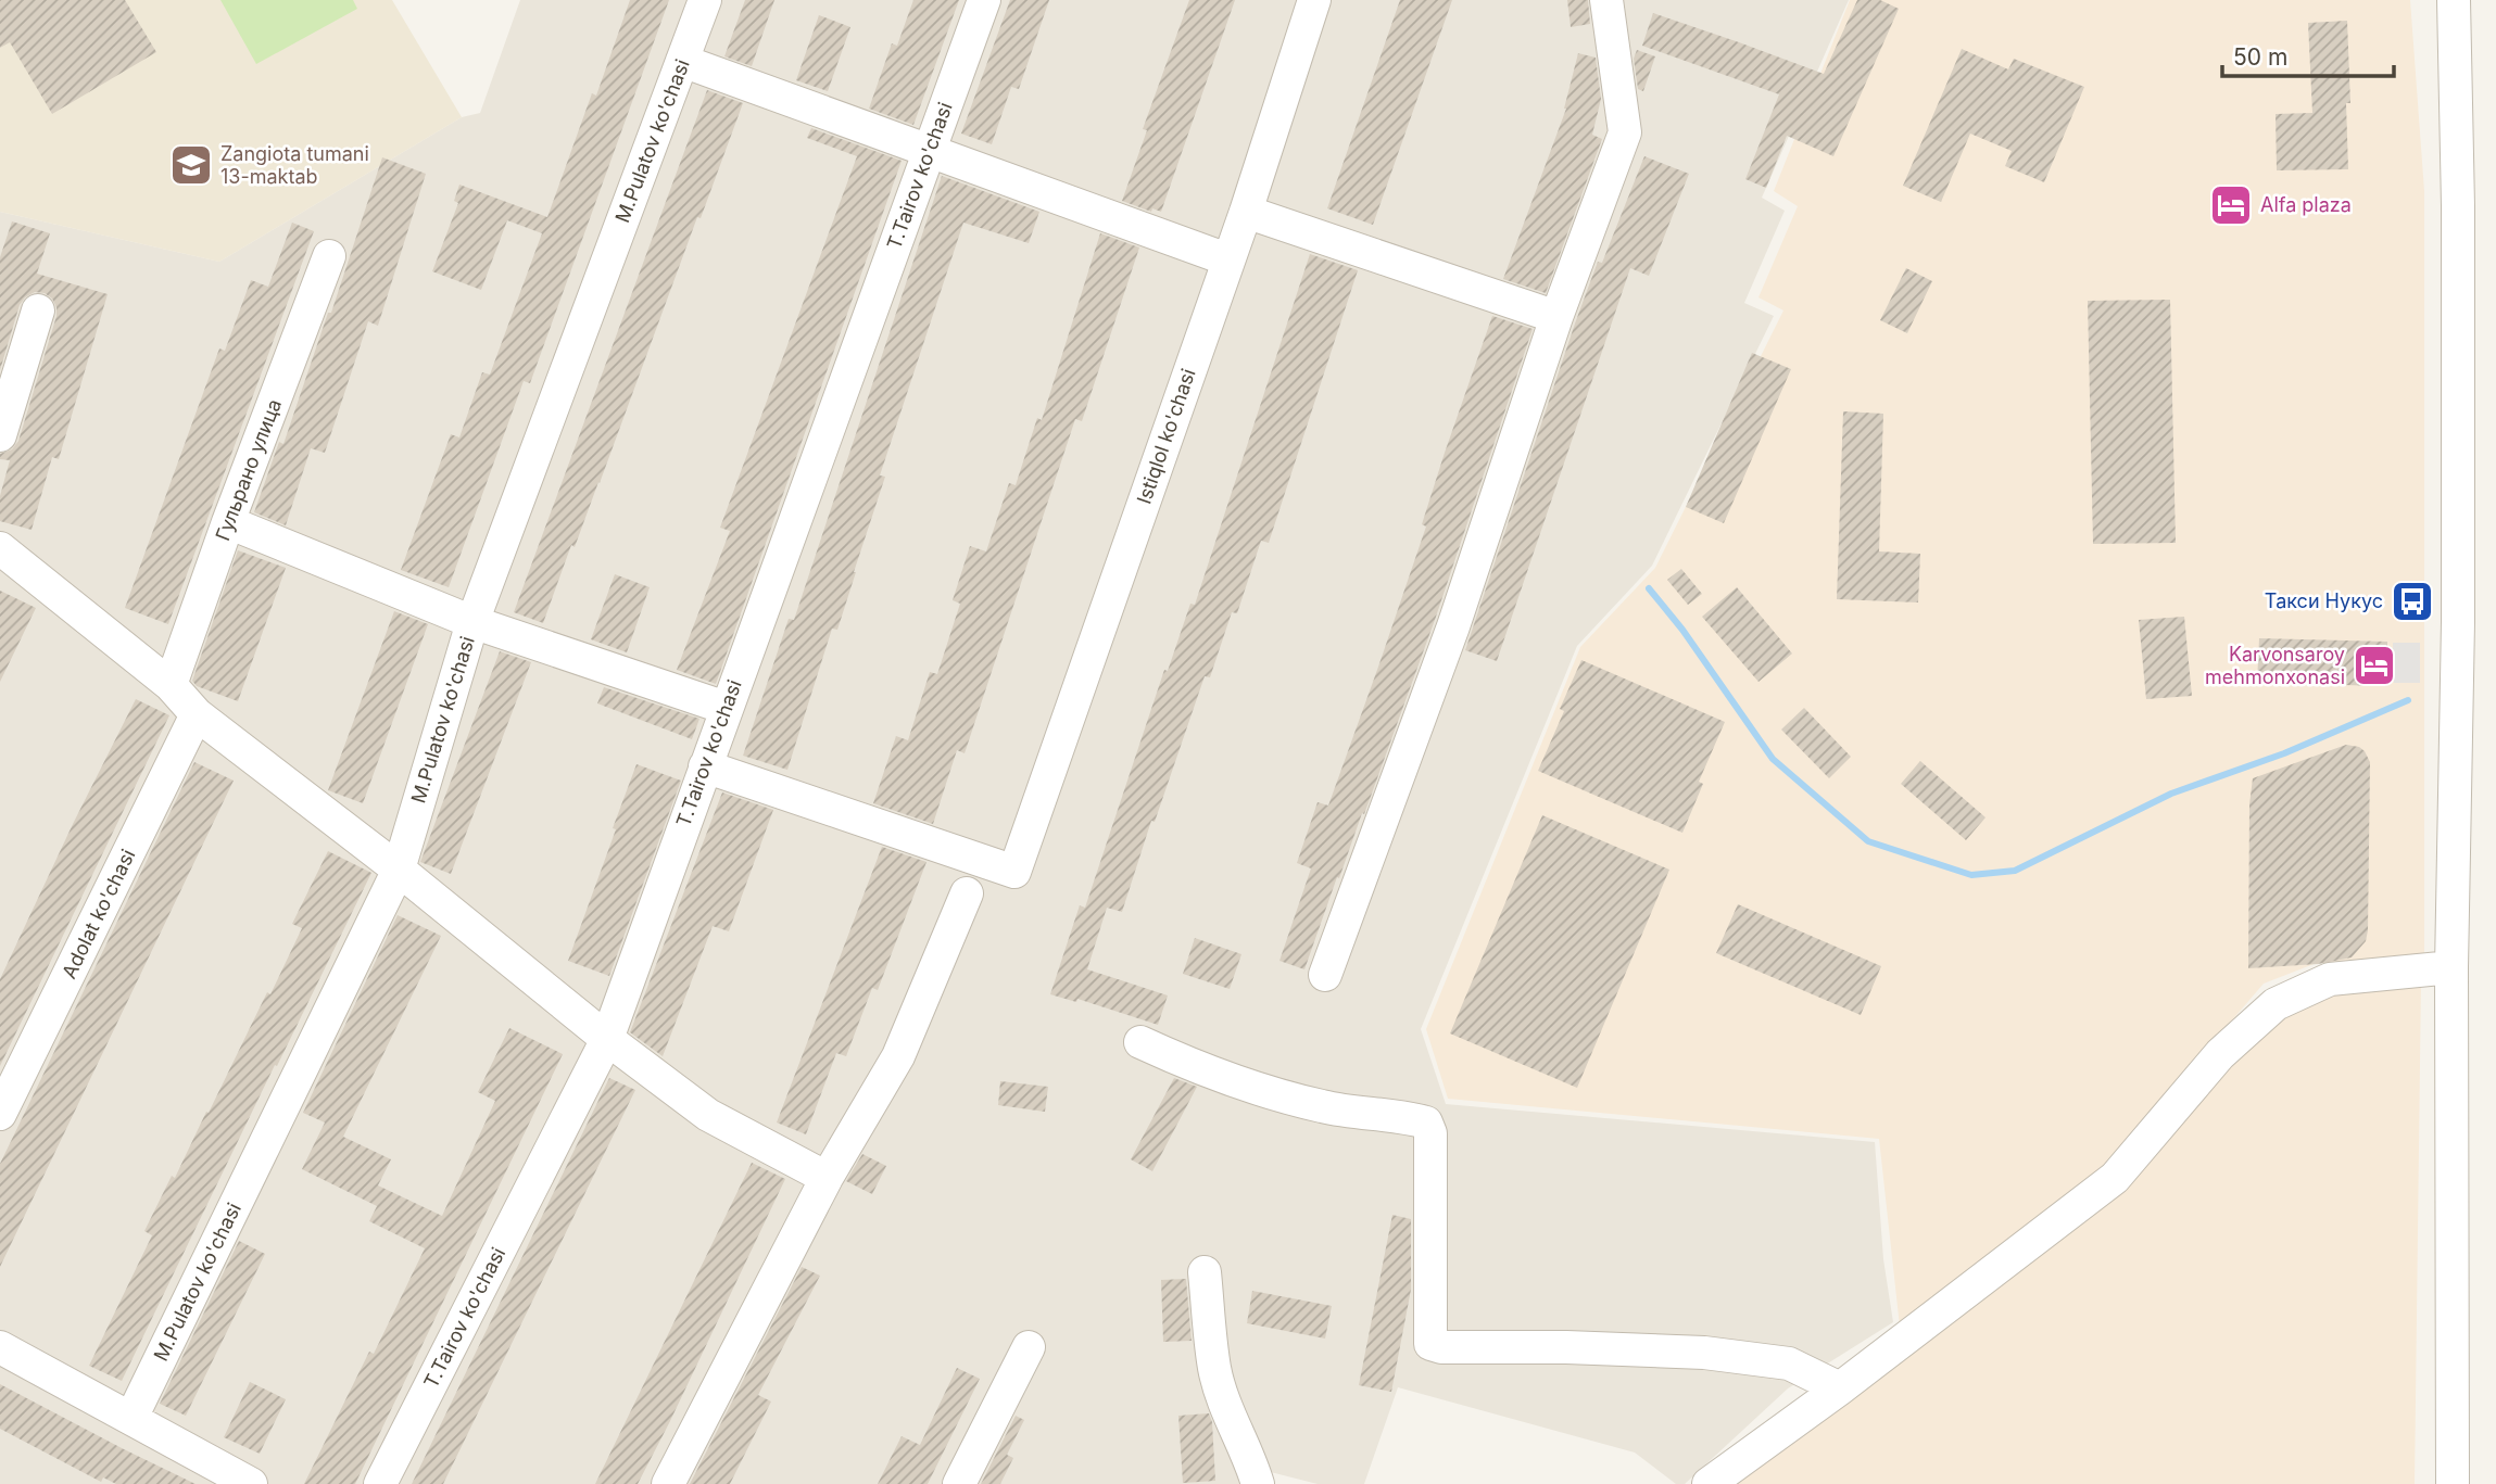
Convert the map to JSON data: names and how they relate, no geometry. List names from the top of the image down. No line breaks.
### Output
{"streets":{"street":["M.Pulatov ko'chasi","T.Tairov ko'chasi","Istiqlol ko'chasi","Гульрано улица","Adolat ko'chasi"]},"crossings":[["T.Tairov ko'chasi","Istiqlol ko'chasi"]],"places":{"school or university":["Zangiota tumani 13-maktab"],"hotel":["Alfa plaza","Karvonsaroy mehmonxonasi"],"bus stop":["Такси Нукус"]},"scale_bar":"50 m"}
